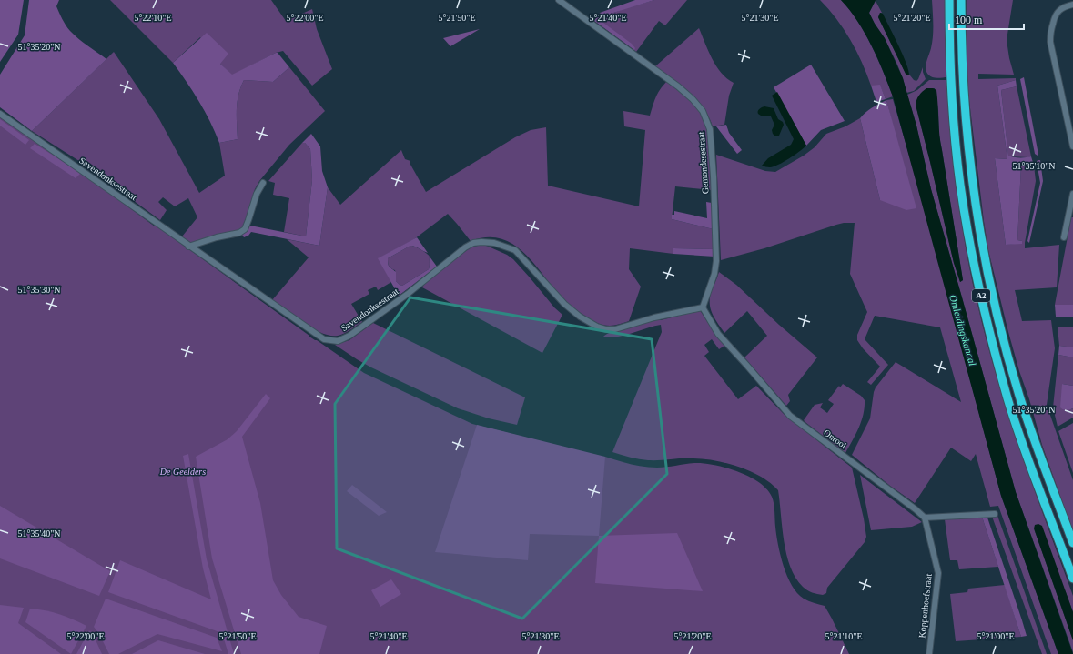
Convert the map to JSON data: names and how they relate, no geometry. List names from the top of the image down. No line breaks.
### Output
{"streets":{"highway":["A2"],"street":["Gemondesestraat","Savendonksestraat","Onrooi","Koppenhoefstraat"]},"crossings":[["Gemondesestraat","Savendonksestraat"],["Gemondesestraat","Onrooi"],["Savendonksestraat","Onrooi"],["Onrooi","Koppenhoefstraat"]],"water":["Omleidingskanaal"],"parks":["De Geelders"],"scale_bar":"100 m","coordinates":["5°22'10\"E","5°22'00\"E","5°21'50\"E","5°21'40\"E","5°21'30\"E","5°21'20\"E","51°35'20\"N","51°35'10\"N","51°35'30\"N","51°35'40\"N","5°21'10\"E","5°21'00\"E"]}
